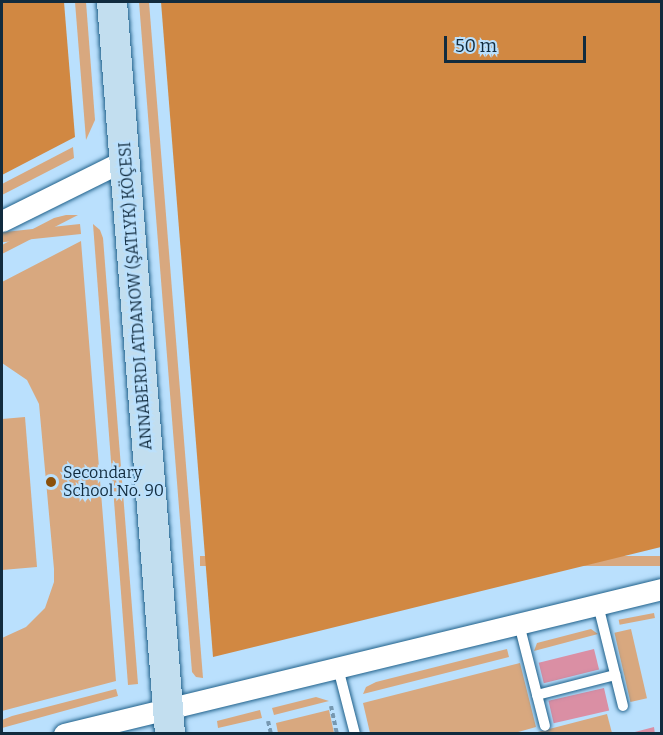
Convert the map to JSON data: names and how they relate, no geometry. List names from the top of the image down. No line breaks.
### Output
{"streets":{"street":["ANNABERDI ATDANOW (ŞATLYK) KÖÇESI"]},"places":["Secondary School No. 90"],"scale_bar":"50 m"}
